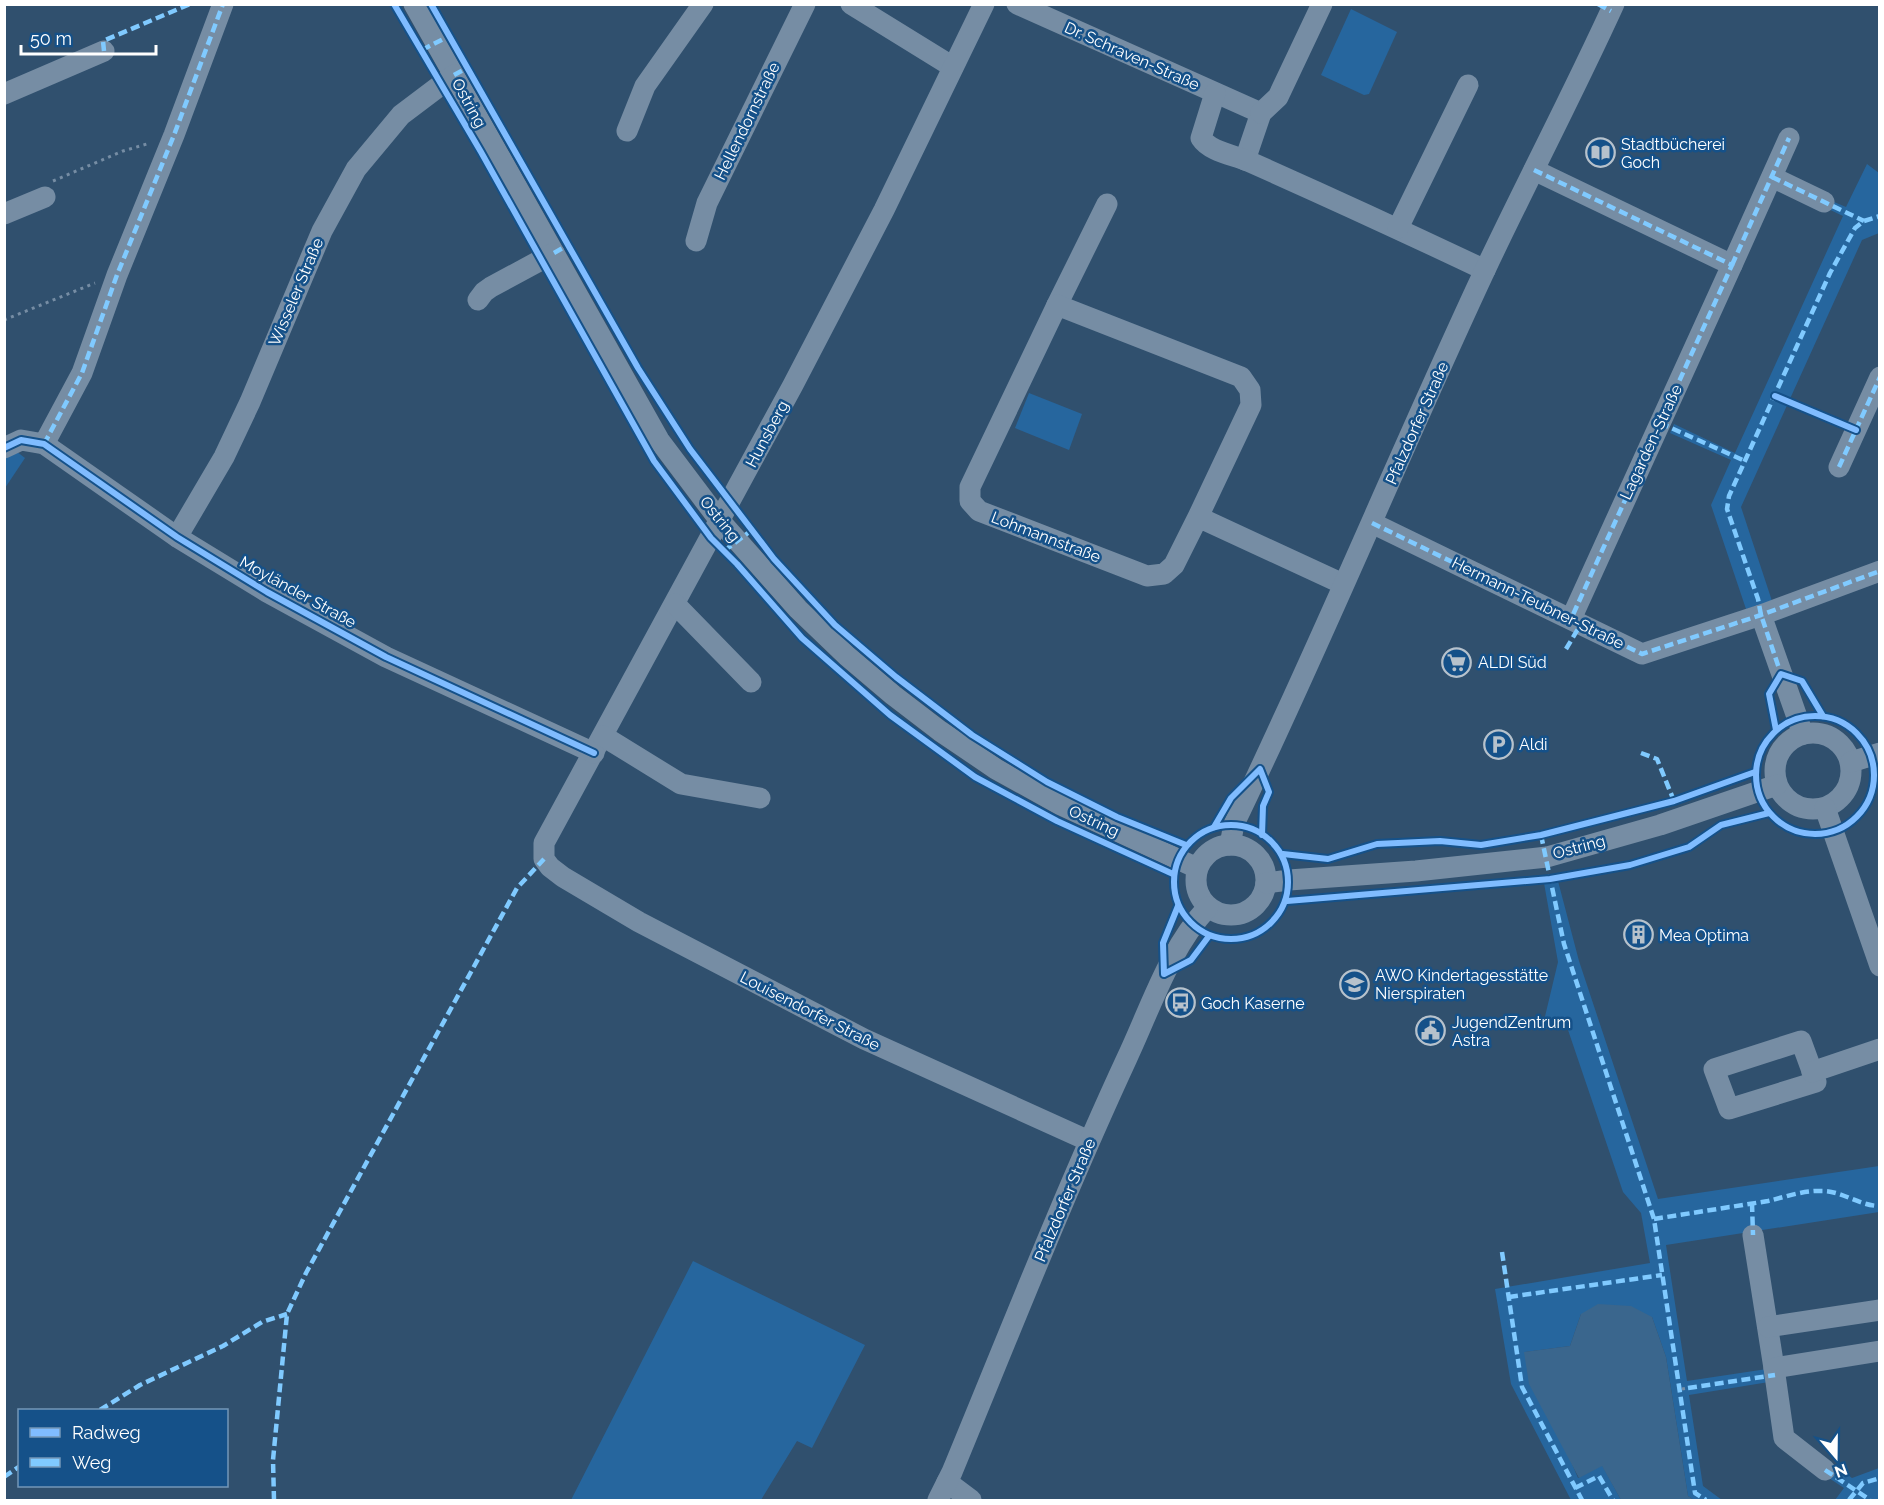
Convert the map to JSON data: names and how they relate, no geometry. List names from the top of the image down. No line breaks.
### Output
{"streets":{"street":["Dr. Schraven-Straße","Ostring","Hellendornstraße","Wisseler Straße","Pfalzdorfer Straße","Hunsberg","Lagarden-Straße","Lohmannstraße","Moyländer Straße","Hermann-Teubner-Straße","Louisendorfer Straße"]},"crossings":[["Dr. Schraven-Straße","Pfalzdorfer Straße"],["Ostring","Wisseler Straße"],["Ostring","Pfalzdorfer Straße"],["Ostring","Hunsberg"],["Wisseler Straße","Moyländer Straße"],["Pfalzdorfer Straße","Hermann-Teubner-Straße"],["Pfalzdorfer Straße","Louisendorfer Straße"],["Hunsberg","Moyländer Straße"],["Hunsberg","Louisendorfer Straße"],["Lagarden-Straße","Hermann-Teubner-Straße"]],"places":{"library":["Stadtbücherei Goch"],"supermarket":["ALDI Süd"],"parking":["Aldi"],"building":["Mea Optima"],"school or university":["AWO Kindertagesstätte Nierspiraten"],"bus stop":["Goch Kaserne"],"public building":["JugendZentrum Astra"]},"legend":["Radweg","Weg"],"scale_bar":"50 m","north":"bottom"}
